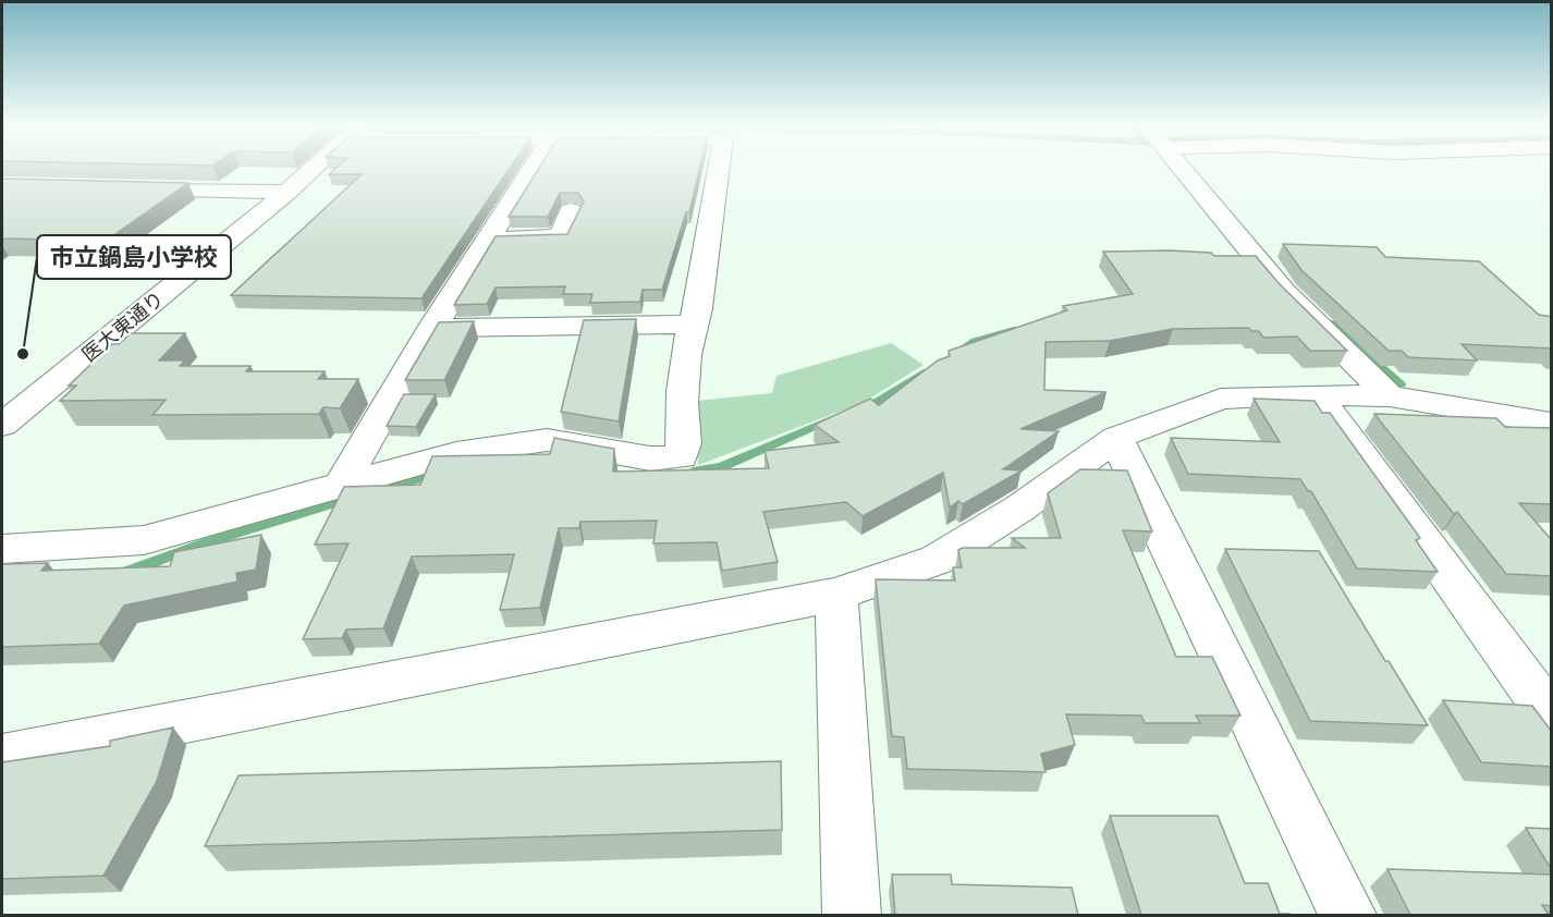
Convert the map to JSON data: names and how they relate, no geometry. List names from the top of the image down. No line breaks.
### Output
{"streets":{"street":["医大東通り"]},"places":["市立鍋島小学校"]}
